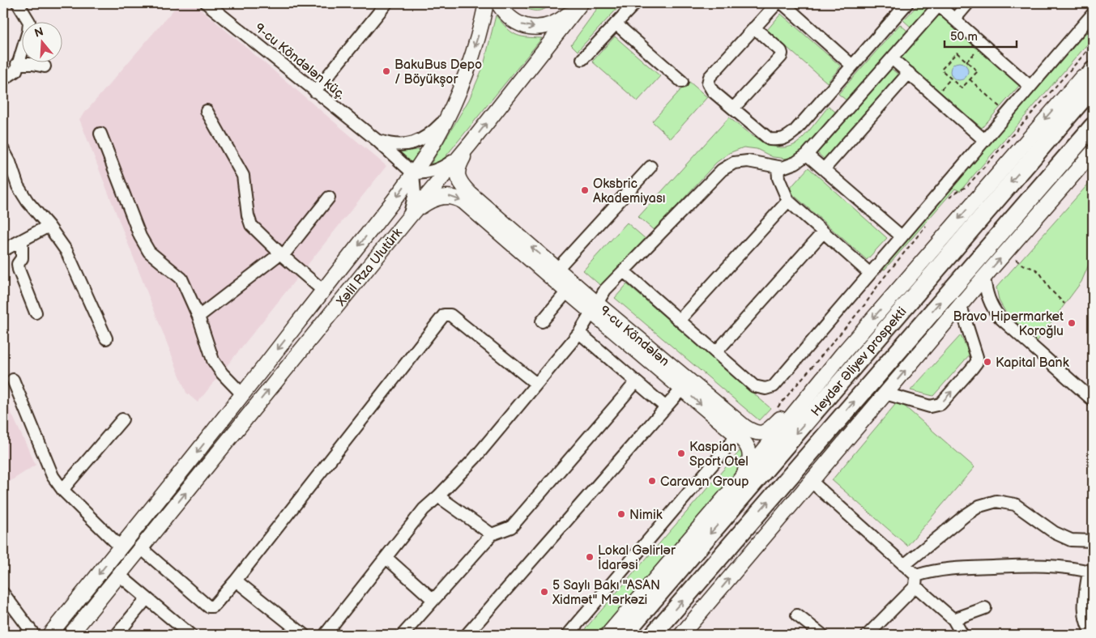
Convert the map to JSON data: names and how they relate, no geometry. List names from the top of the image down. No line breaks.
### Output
{"streets":{"highway":["Heydər Əliyev prospekti"],"main road":["Xəlil Rza Ulutürk","9-cu Köndələn"],"street":["9-cu Köndələn küç."]},"crossings":[["9-cu Köndələn küç.","Xəlil Rza Ulutürk"],["Xəlil Rza Ulutürk","9-cu Köndələn"]],"places":["BakuBus Depo / Böyükşor","Oksbric Akademiyası","Bravo Hipermarket Koroğlu","Kapital Bank","Kaspian Sport Otel","Caravan Group","Nimik","Lokal Gəlirlər İdarəsi","5 Saylı Bakı \"ASAN Xidmət\" Mərkəzi"],"scale_bar":"50 m","north":"top"}
